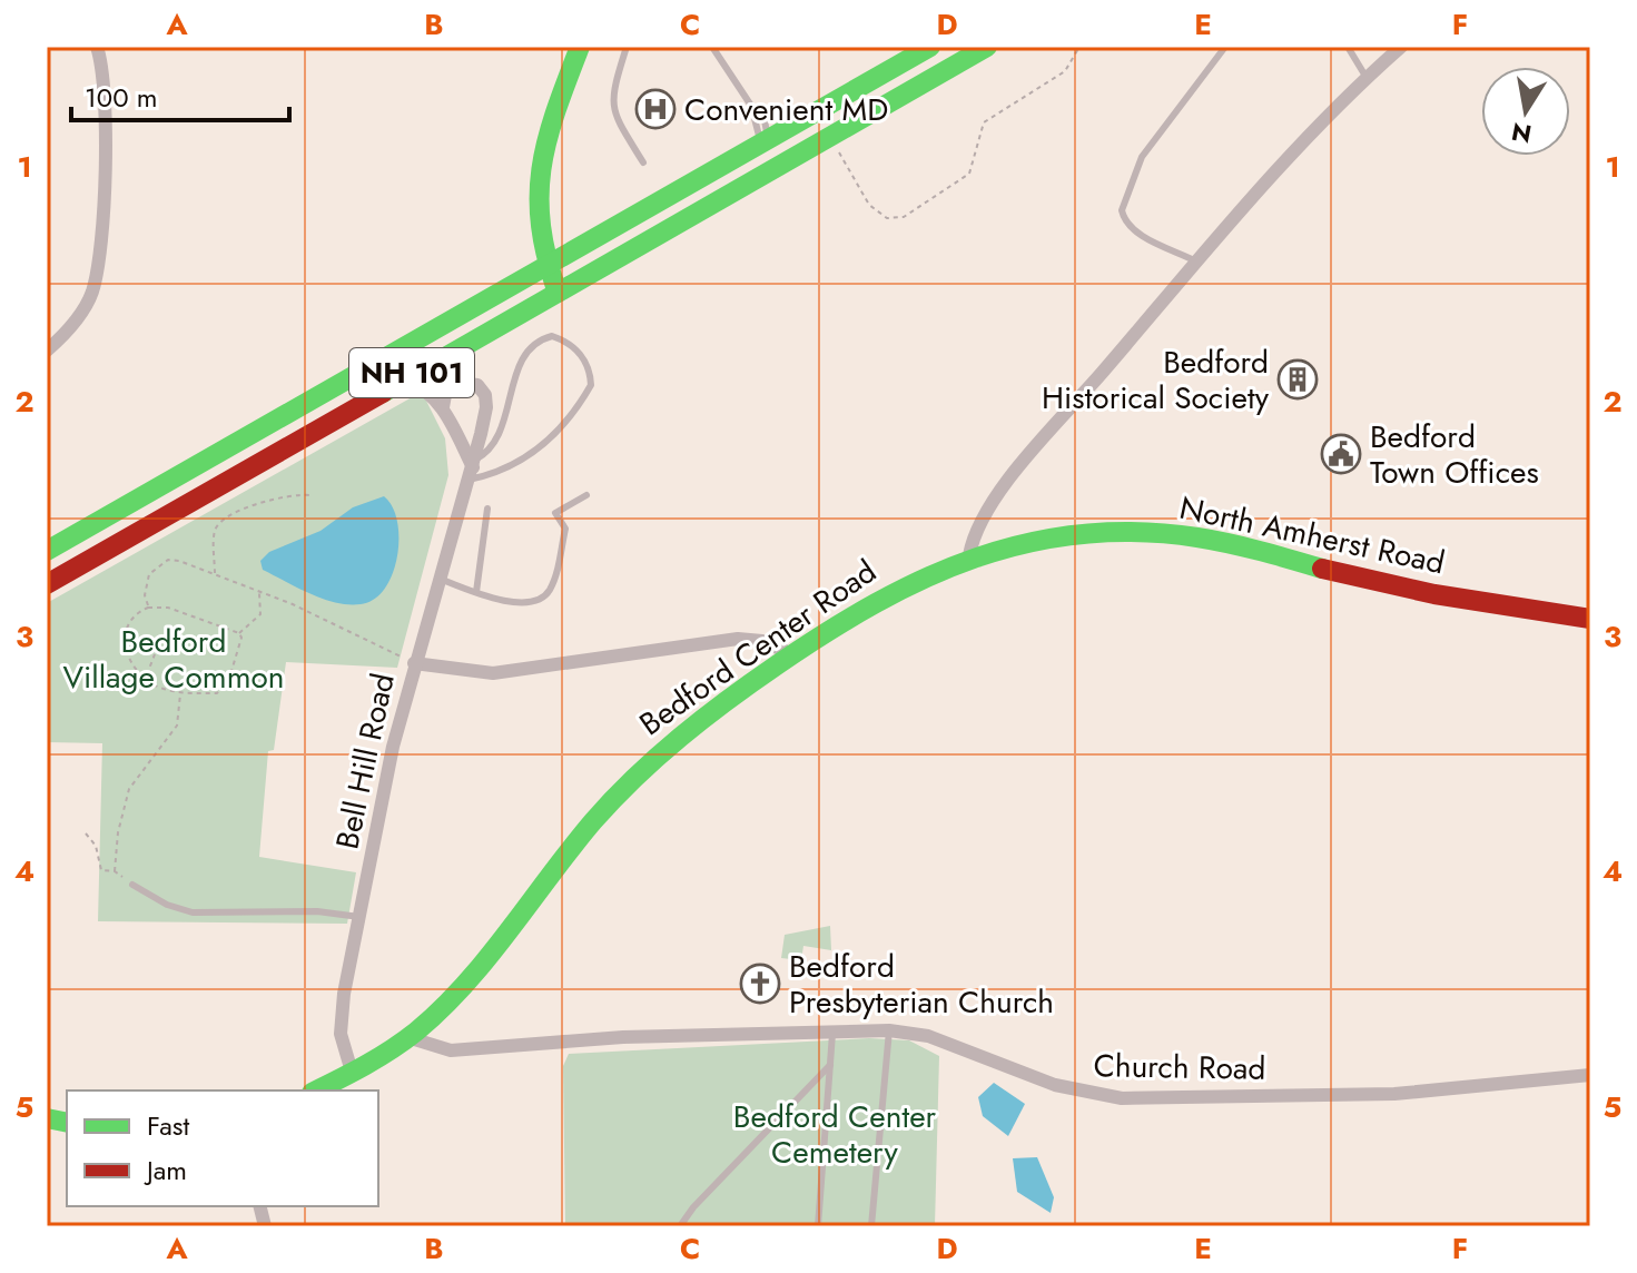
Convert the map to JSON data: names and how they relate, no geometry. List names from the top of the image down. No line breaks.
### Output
{"streets":{"main road":["NH 101","North Amherst Road","Bedford Center Road"],"street":["Bell Hill Road","Church Road"]},"crossings":[["North Amherst Road","Bedford Center Road"],["Bedford Center Road","Bell Hill Road"],["Bedford Center Road","Church Road"]],"parks":["Bedford Village Common","Bedford Center Cemetery"],"places":{"hospital":["Convenient MD"],"building":["Bedford Historical Society"],"public building":["Bedford Town Offices"],"church":["Bedford Presbyterian Church"]},"legend":["Fast","Jam"],"scale_bar":"100 m","north":"bottom","grid":{"columns":["A","B","C","D","E","F"],"rows":["1","2","3","4","5"]}}
